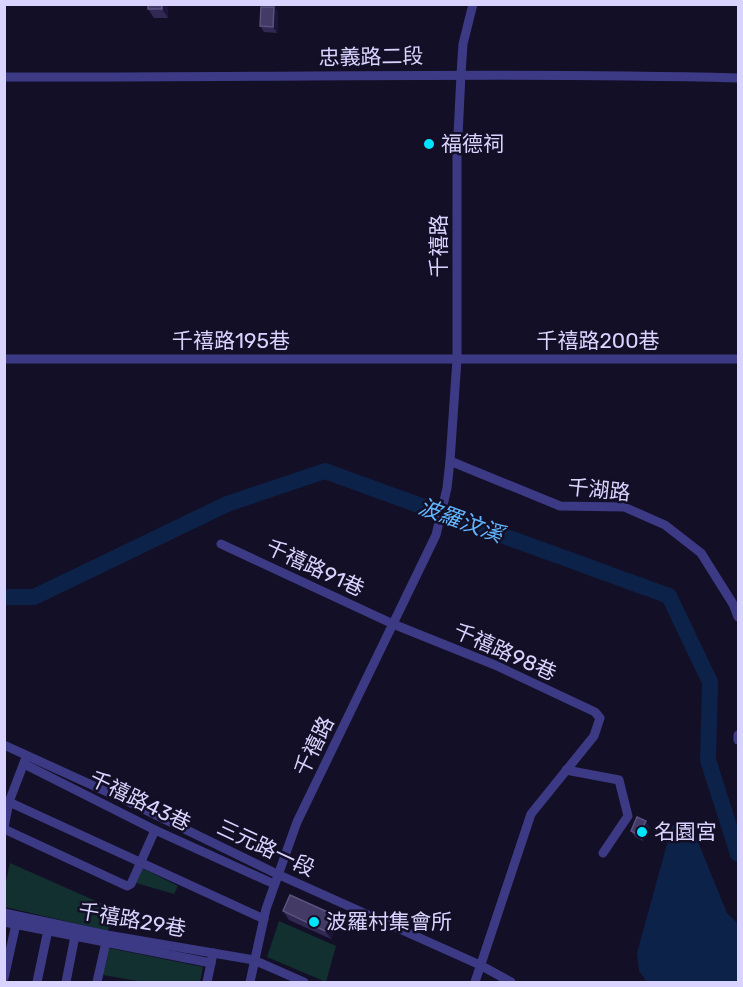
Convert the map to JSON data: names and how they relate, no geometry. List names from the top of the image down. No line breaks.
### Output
{"streets":{"street":["忠義路二段","千禧路","千禧路195巷","千禧路200巷","千湖路","千禧路91巷","千禧路98巷","千禧路43巷","三元路一段","千禧路29巷"]},"crossings":[["忠義路二段","千禧路"],["千禧路","千禧路195巷"],["千禧路","千禧路200巷"],["千禧路","千湖路"],["千禧路","千禧路91巷"],["千禧路","千禧路98巷"],["千禧路","千禧路43巷"],["千禧路","三元路一段"],["千禧路","千禧路29巷"],["千禧路195巷","千禧路200巷"],["千禧路91巷","千禧路98巷"],["千禧路43巷","三元路一段"]],"water":["波羅汶溪"],"places":["福德祠","名園宮","波羅村集會所"]}
